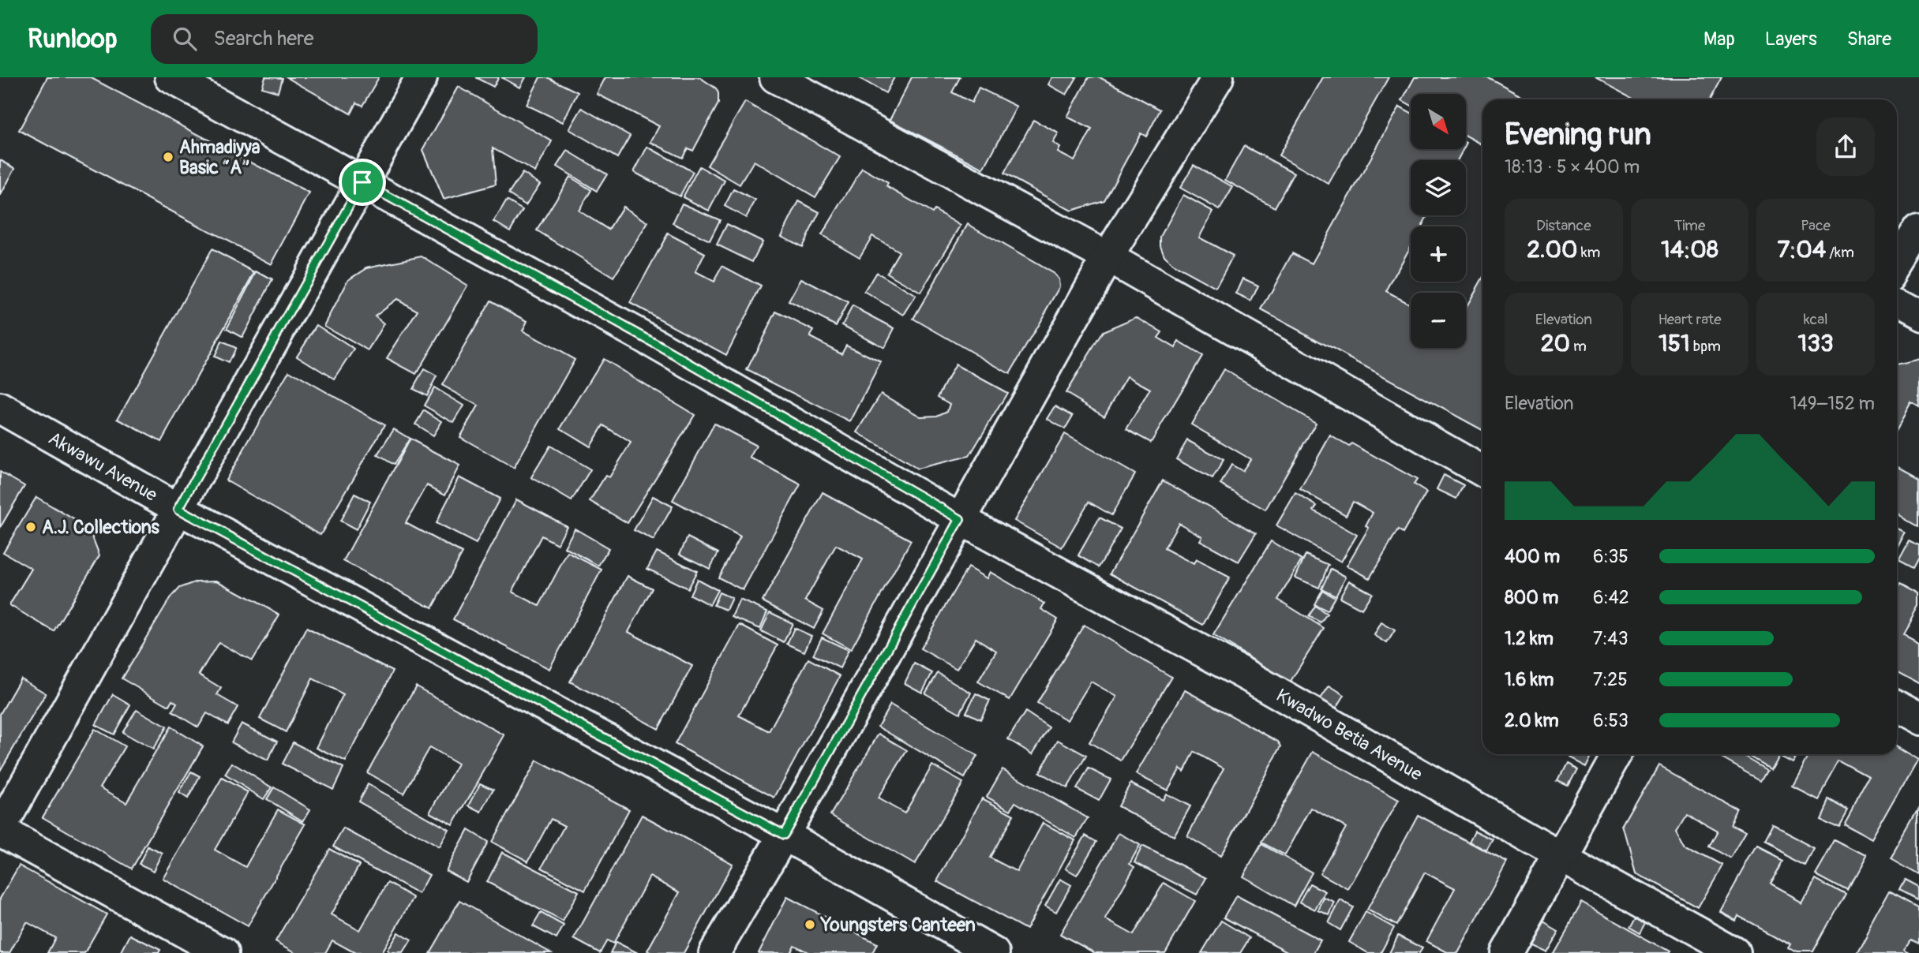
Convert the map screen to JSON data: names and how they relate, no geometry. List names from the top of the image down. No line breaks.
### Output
{"streets":{"street":["Akwawu Avenue","Kwadwo Betia Avenue"]},"places":["Ahmadiyya Basic “A”","A.J. Collections","Youngsters Canteen"],"north":"bottom right","page":{"header":"Runloop","search":"Search here","nav":["Map","Layers","Share"],"map_buttons":["+","−"],"heading":["Evening run","18:13 · 5 × 400 m"],"stats":[["Distance","2.00 km"],["Time","14:08"],["Pace","7:04 /km"],["Elevation","20 m"],["Heart rate","151 bpm"],["kcal","133"]],"chart":["Elevation","149–152 m"],"list":[{"name":"400 m","note":"6:35"},{"name":"800 m","note":"6:42"},{"name":"1.2 km","note":"7:43"},{"name":"1.6 km","note":"7:25"},{"name":"2.0 km","note":"6:53"}]}}
